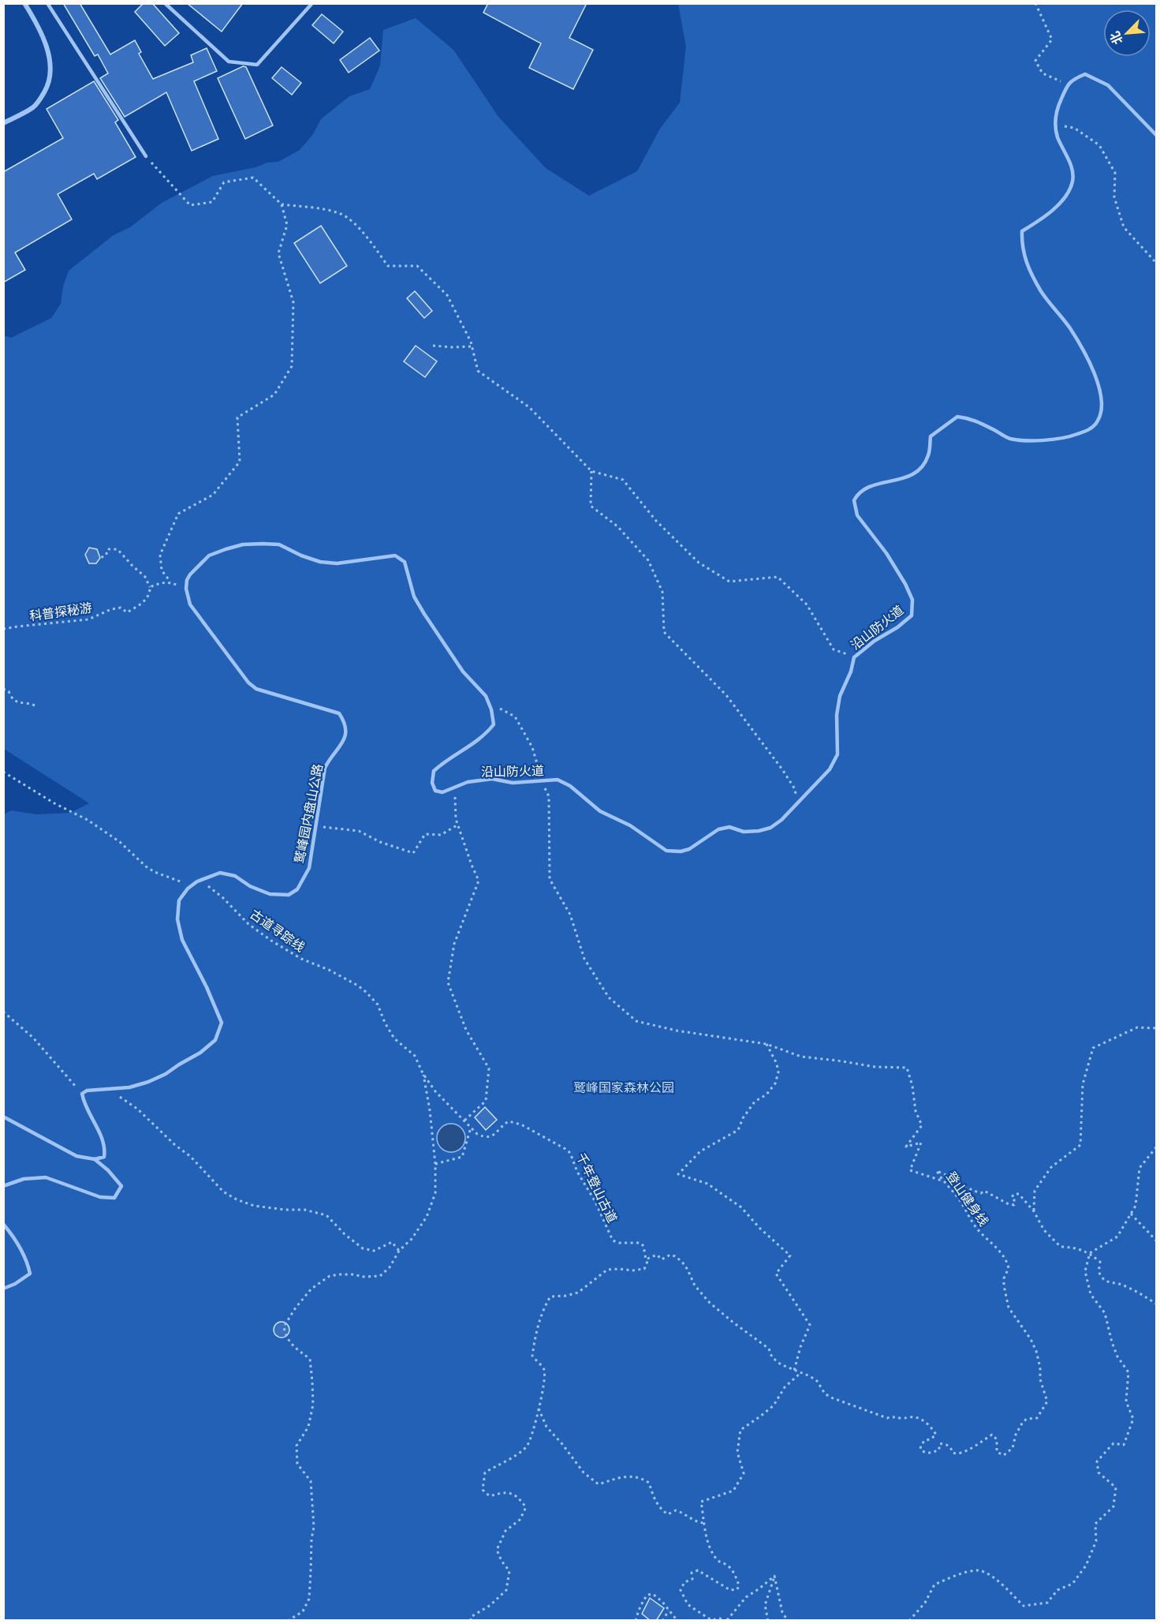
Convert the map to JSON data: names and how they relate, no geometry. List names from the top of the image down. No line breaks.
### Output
{"streets":{"lane":["沿山防火道","鹫峰园内盘山公路"],"path":["科普探秘游","古道寻踪线","千年登山古道","登山健身线"]},"crossings":[["沿山防火道","鹫峰园内盘山公路"],["鹫峰园内盘山公路","古道寻踪线"],["古道寻踪线","千年登山古道"],["千年登山古道","登山健身线"]],"parks":["鹫峰国家森林公园"],"north":"bottom left"}
